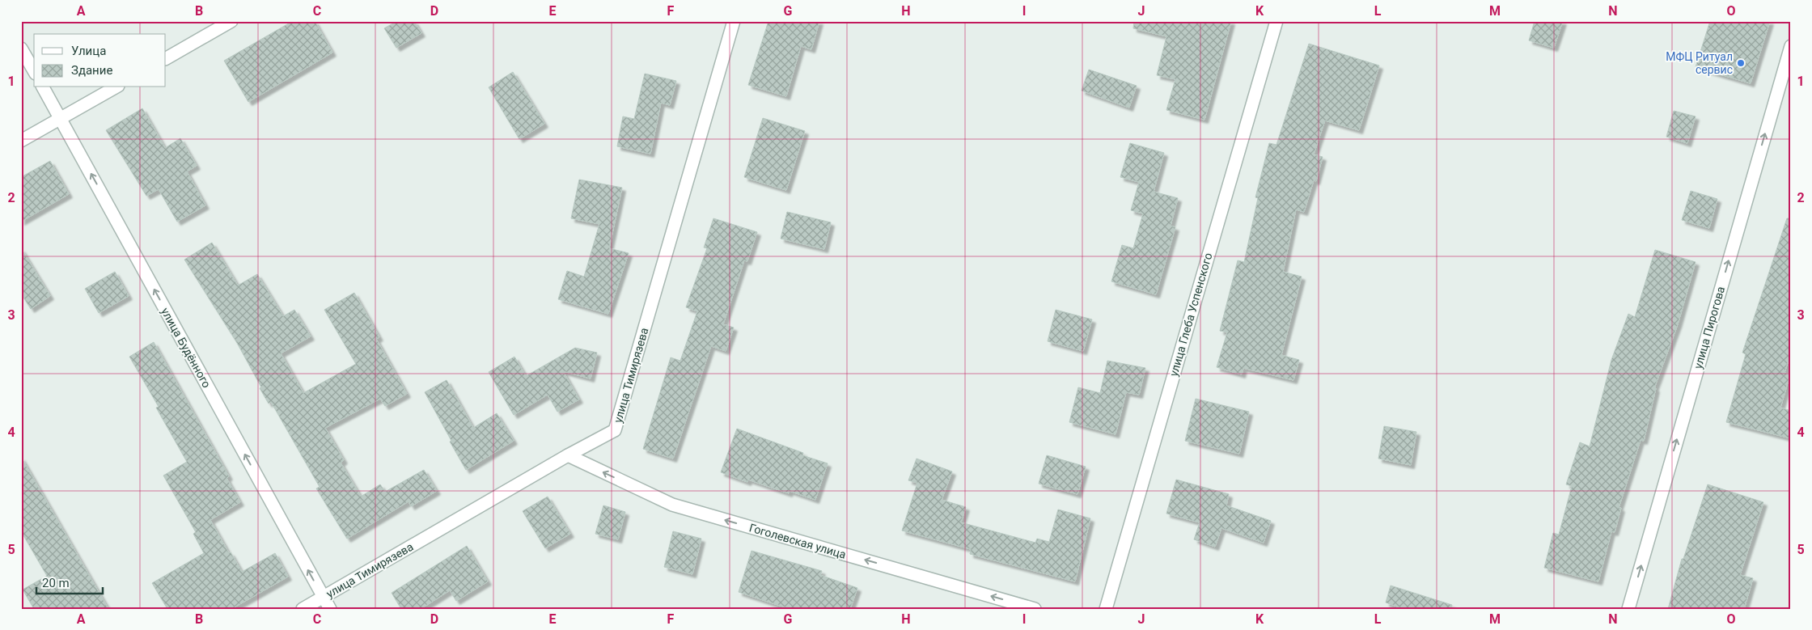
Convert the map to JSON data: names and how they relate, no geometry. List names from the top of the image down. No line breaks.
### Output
{"streets":{"street":["улица Глеба Успенского","улица Пирогова","улица Будённого","улица Тимирязева","Гоголевская улица"]},"crossings":[["улица Будённого","улица Тимирязева"],["улица Тимирязева","Гоголевская улица"]],"one_way":["улица Пирогова","улица Будённого","Гоголевская улица"],"places":["МФЦ Ритуал cервис"],"legend":["Улица","Здание"],"scale_bar":"20 m","grid":{"columns":["A","B","C","D","E","F","G","H","I","J","K","L","M","N","O"],"rows":["1","2","3","4","5"]}}
